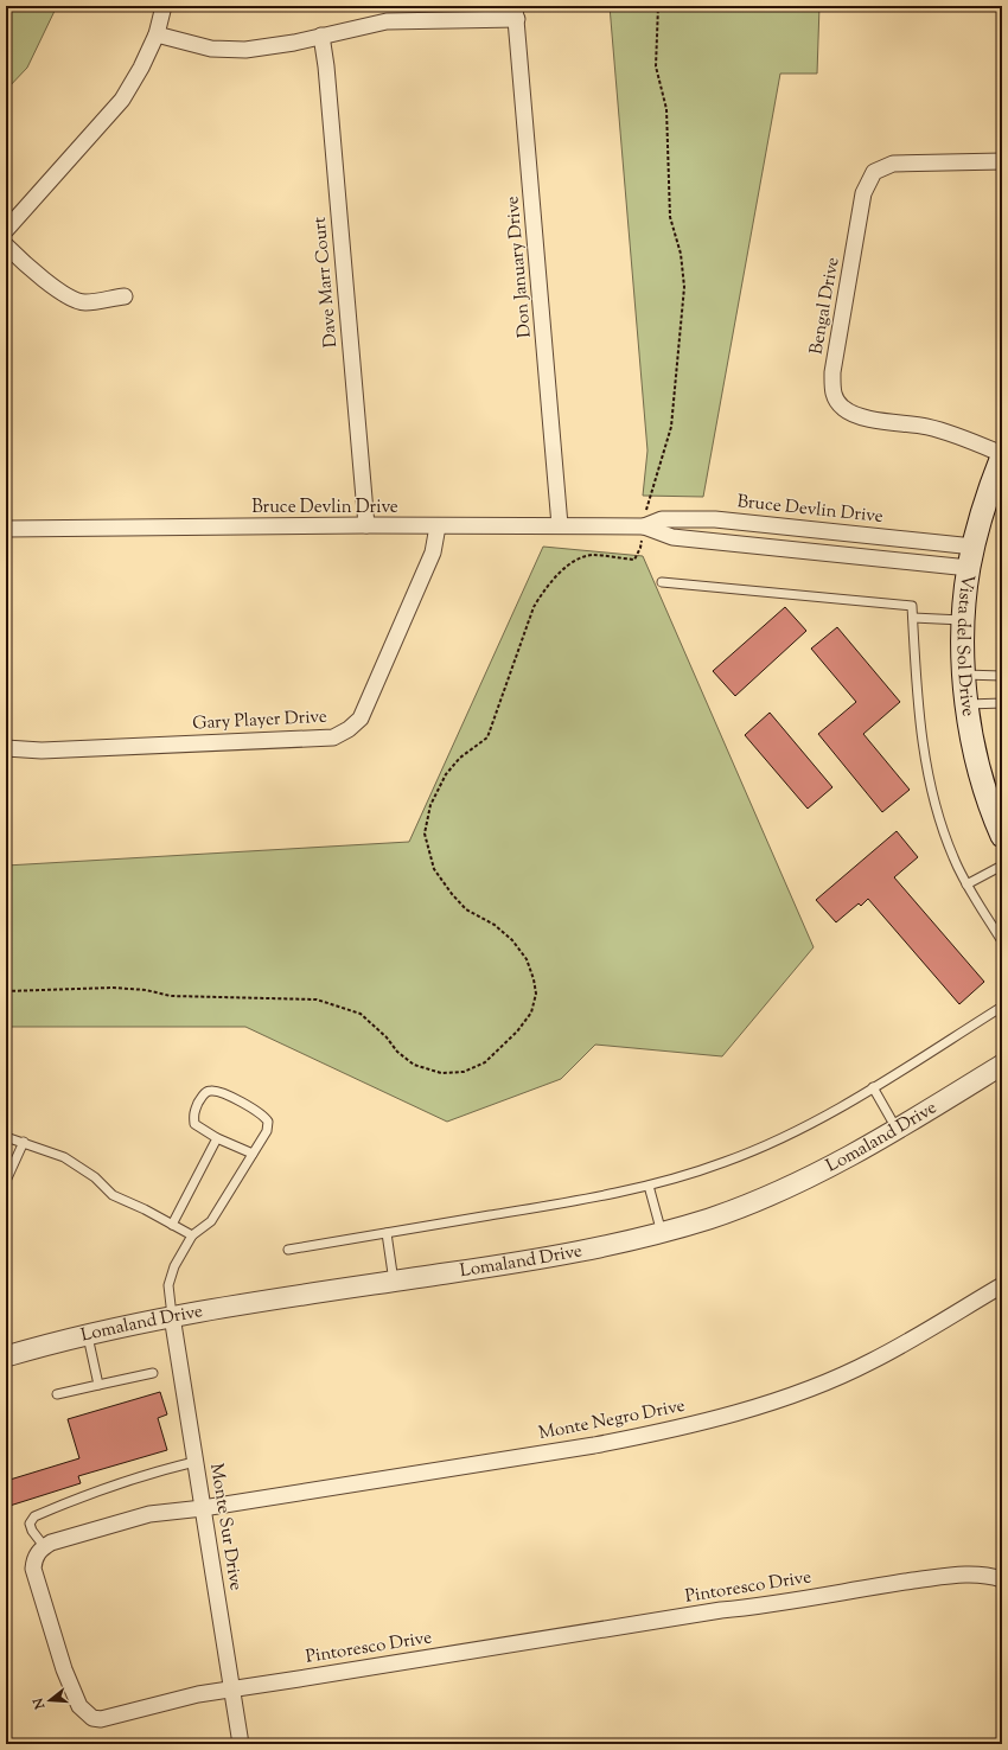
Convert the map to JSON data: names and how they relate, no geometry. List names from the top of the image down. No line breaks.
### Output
{"streets":{"main road":["Vista del Sol Drive"],"street":["Don January Drive","Dave Marr Court","Bengal Drive","Bruce Devlin Drive","Gary Player Drive","Lomaland Drive","Monte Negro Drive","Monte Sur Drive","Pintoresco Drive"]},"crossings":[["Don January Drive","Bruce Devlin Drive"],["Dave Marr Court","Bruce Devlin Drive"],["Bengal Drive","Vista del Sol Drive"],["Bruce Devlin Drive","Vista del Sol Drive"],["Bruce Devlin Drive","Gary Player Drive"],["Lomaland Drive","Monte Sur Drive"],["Monte Negro Drive","Monte Sur Drive"],["Monte Sur Drive","Pintoresco Drive"]],"north":"left"}
